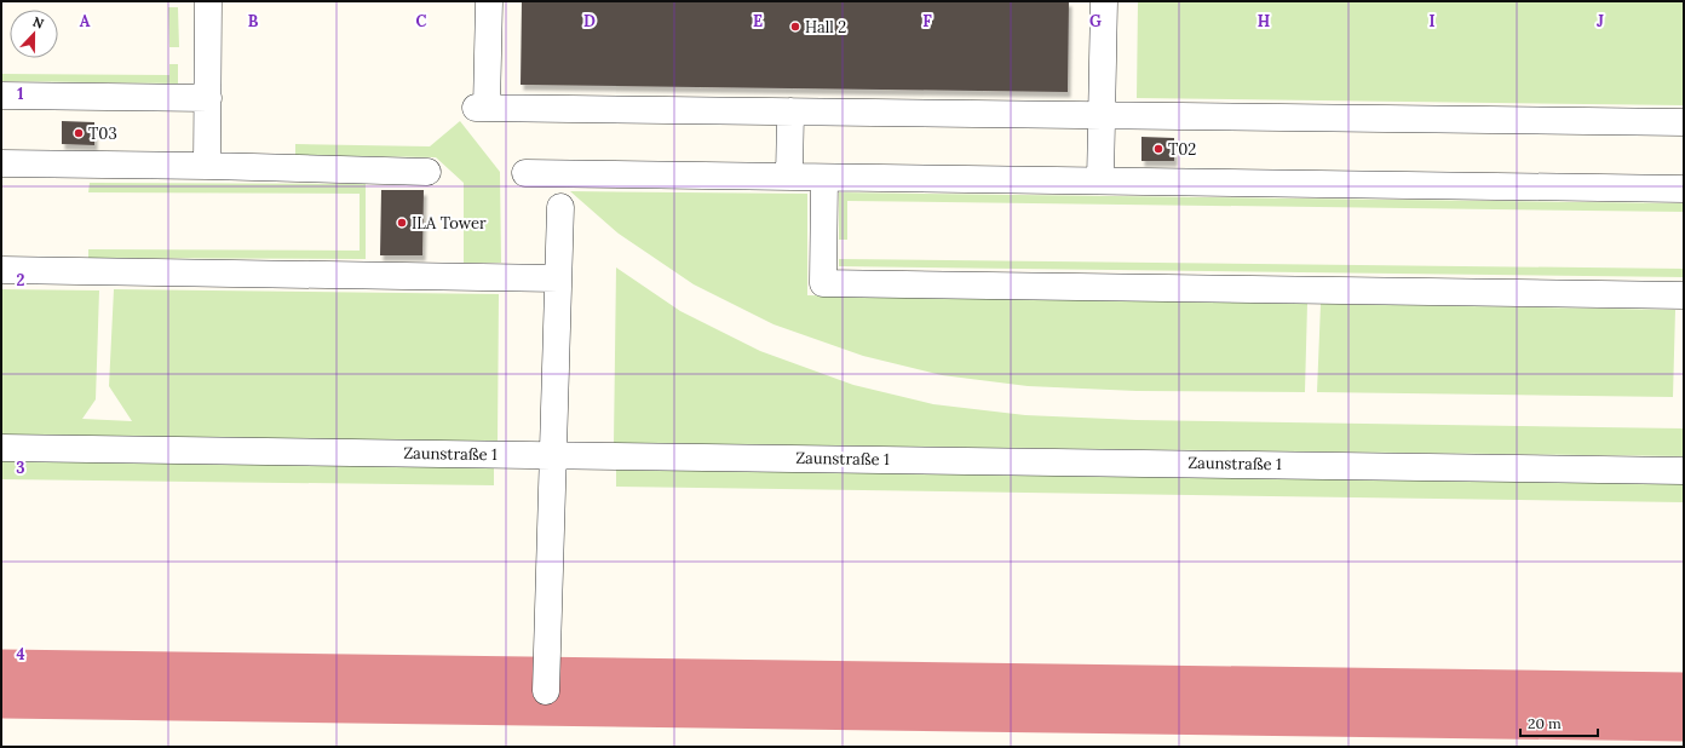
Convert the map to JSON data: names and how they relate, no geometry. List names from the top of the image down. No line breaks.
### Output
{"streets":{"lane":["Zaunstraße 1"]},"places":["Hall 2","T03","T02","ILA Tower"],"scale_bar":"20 m","north":"top","grid":{"columns":["A","B","C","D","E","F","G","H","I","J"],"rows":["1","2","3","4"]}}
